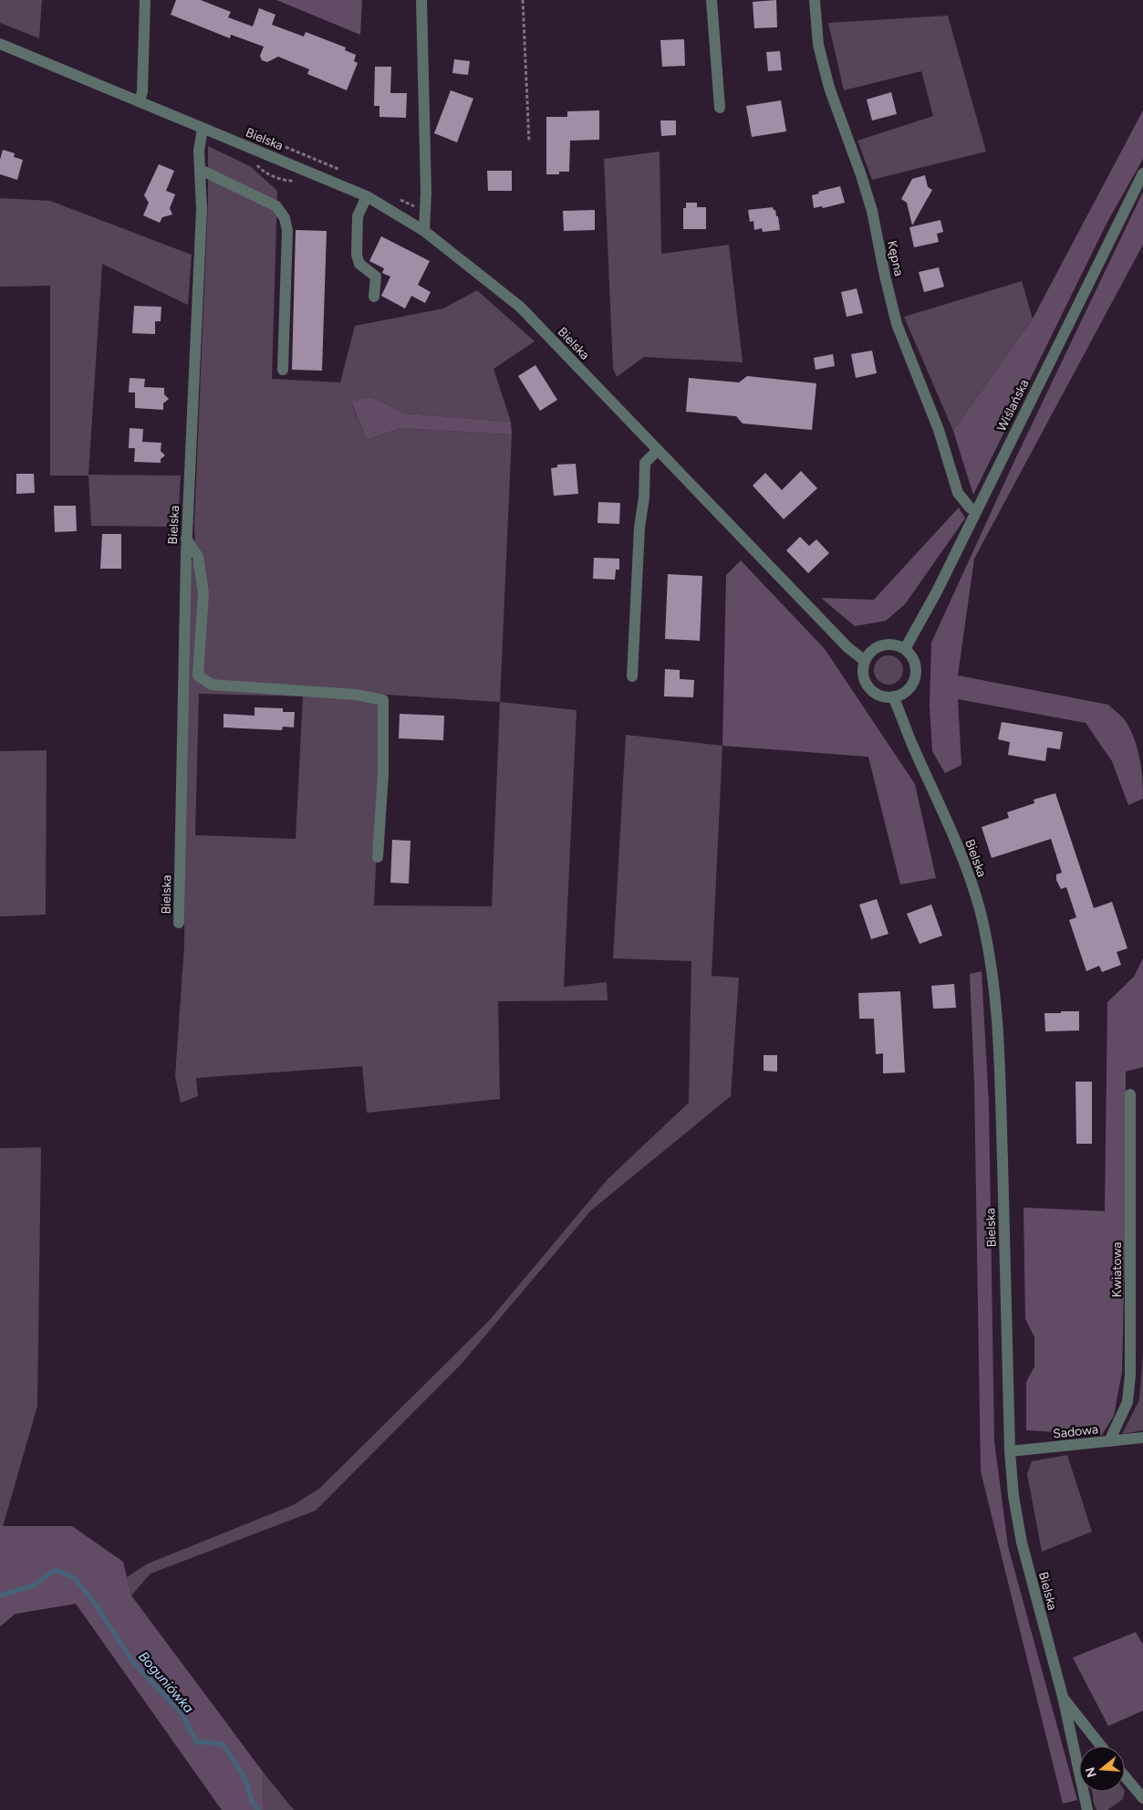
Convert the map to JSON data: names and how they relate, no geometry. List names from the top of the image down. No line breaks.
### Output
{"streets":{"street":["Bielska","Kępna","Wiślańska","Kwiatowa","Sadowa"]},"crossings":[["Bielska","Wiślańska"],["Bielska","Sadowa"],["Kępna","Wiślańska"],["Kwiatowa","Sadowa"]],"water":["Boguniówka"],"north":"left"}
